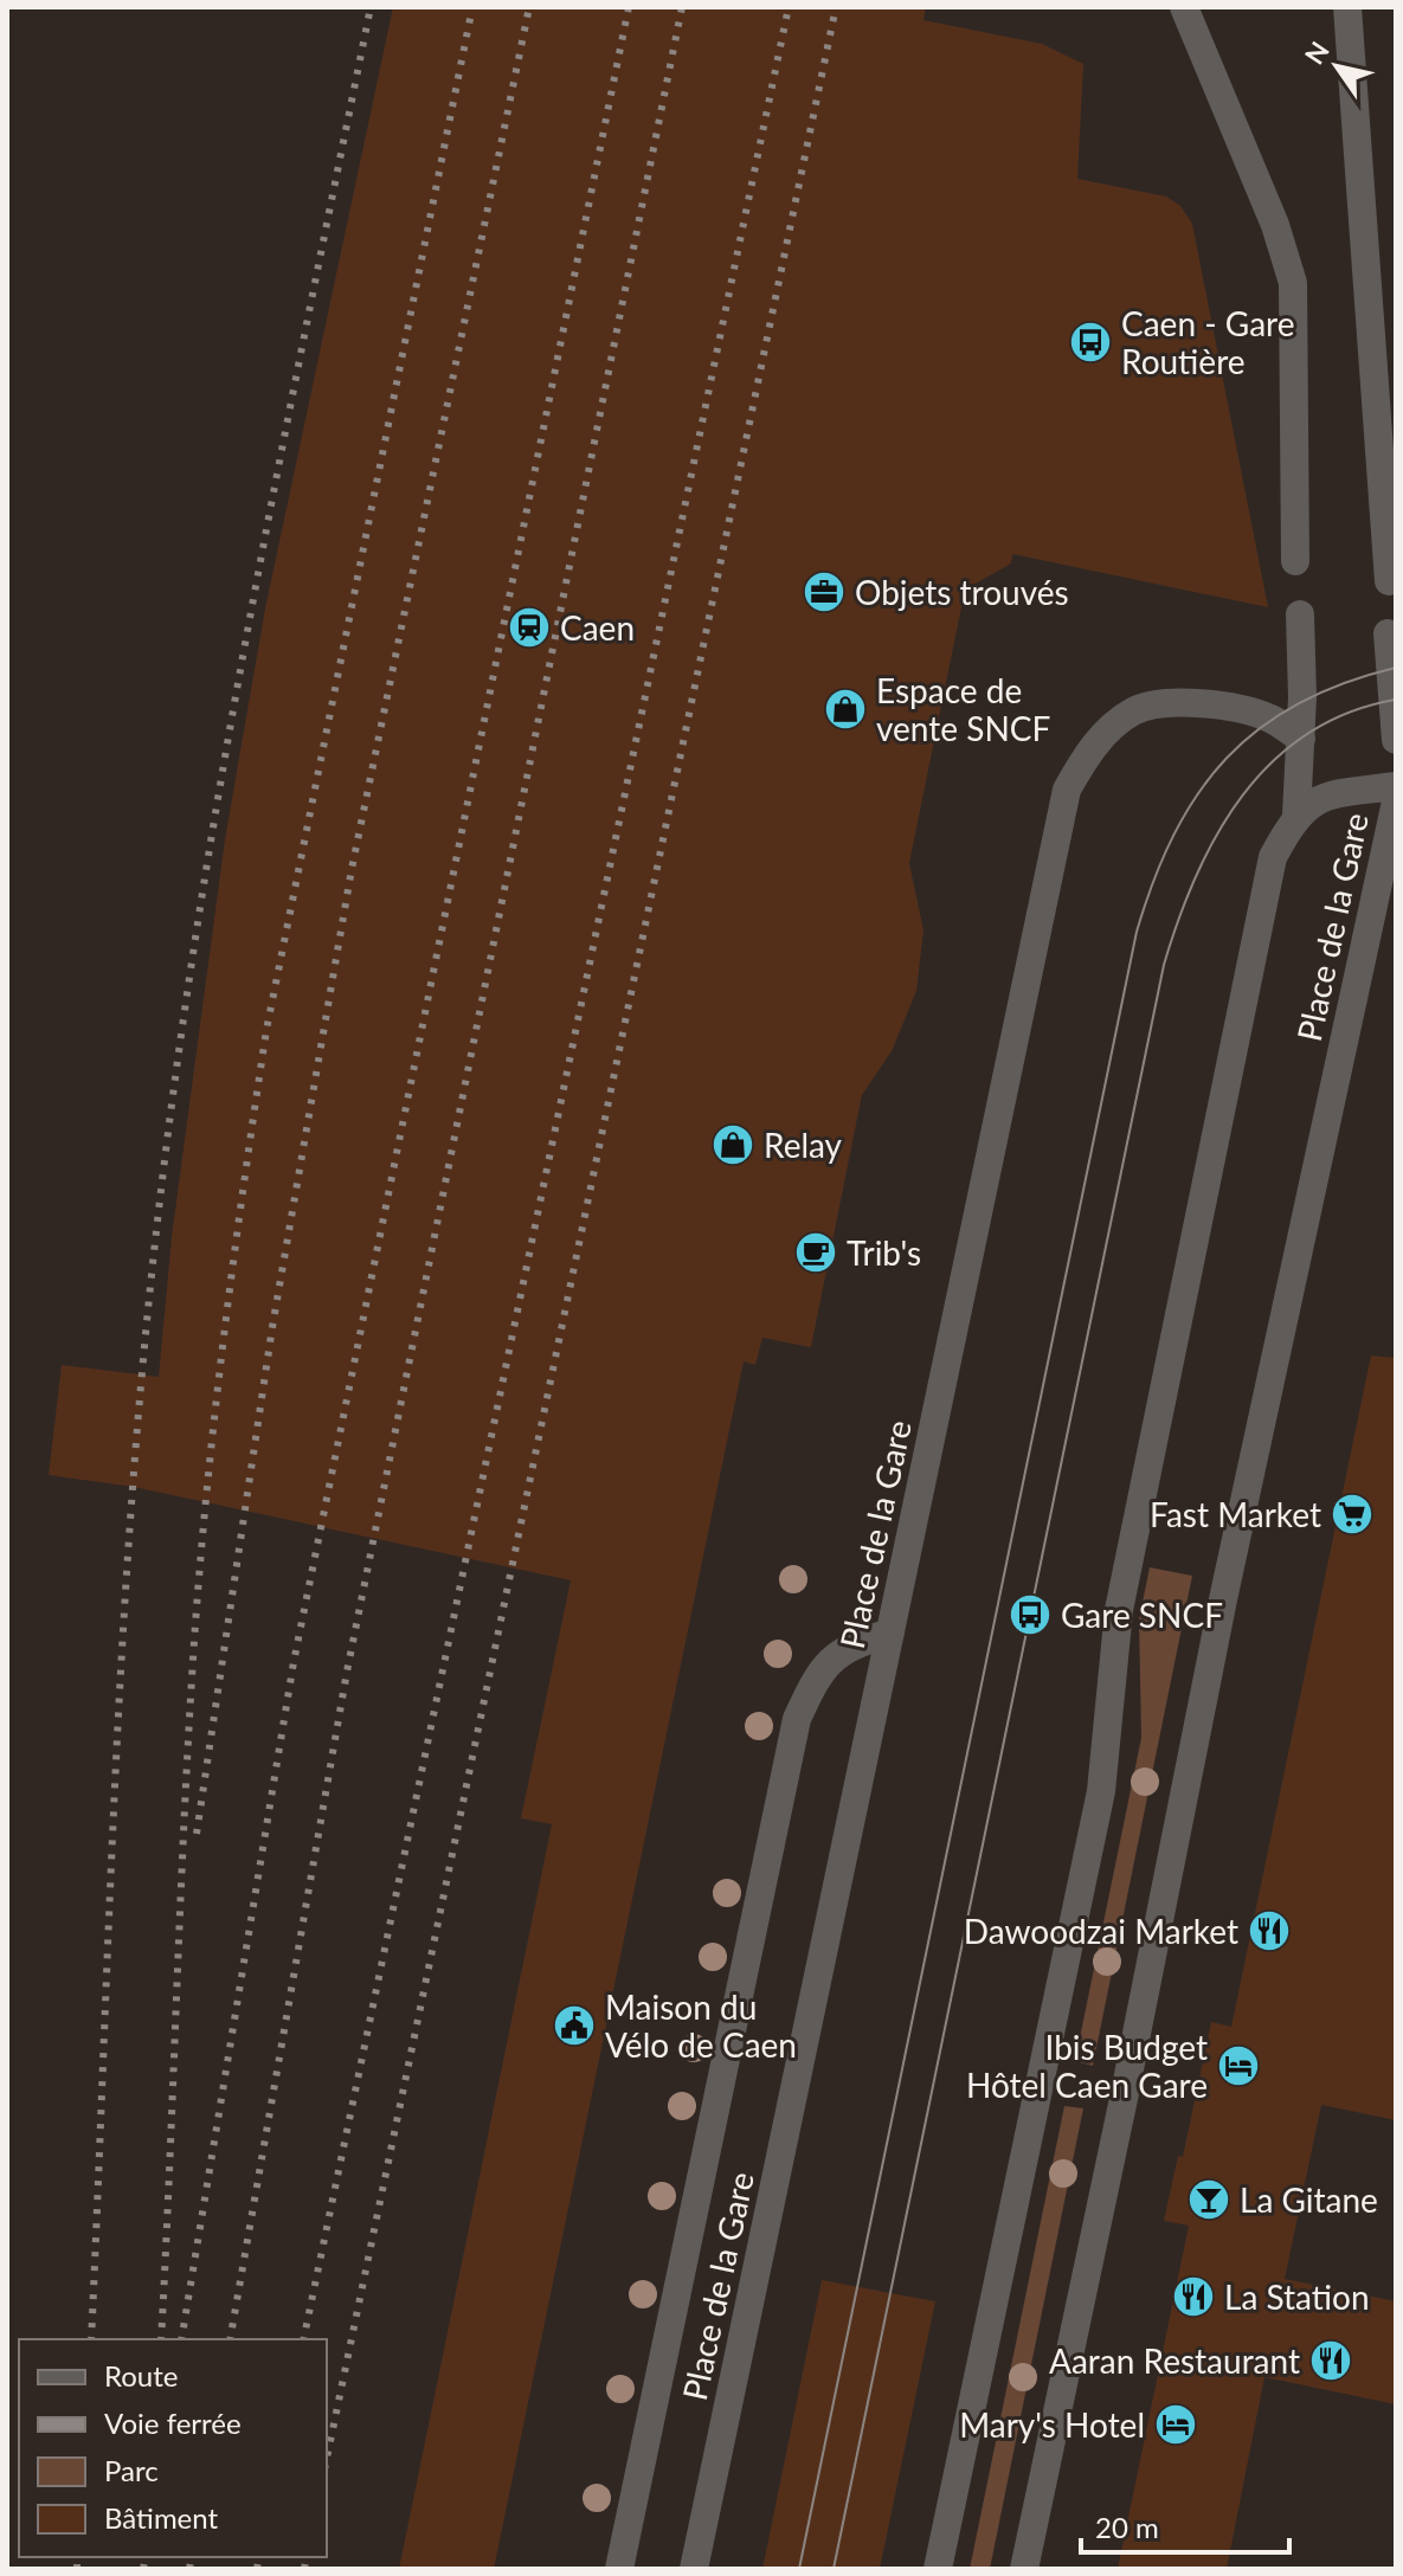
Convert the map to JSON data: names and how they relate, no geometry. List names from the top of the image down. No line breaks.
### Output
{"streets":{"street":["Place de la Gare"]},"places":{"bus stop":["Caen - Gare Routière","Gare SNCF"],"office":["Objets trouvés"],"station":["Caen"],"shop":["Espace de vente SNCF","Relay"],"cafe":["Trib's"],"supermarket":["Fast Market"],"restaurant":["Dawoodzai Market","La Station","Aaran Restaurant"],"public building":["Maison du Vélo de Caen"],"hotel":["Ibis Budget Hôtel Caen Gare","Mary's Hotel"],"bar":["La Gitane"]},"legend":["Route","Voie ferrée","Parc","Bâtiment"],"scale_bar":"20 m","north":"top left"}
